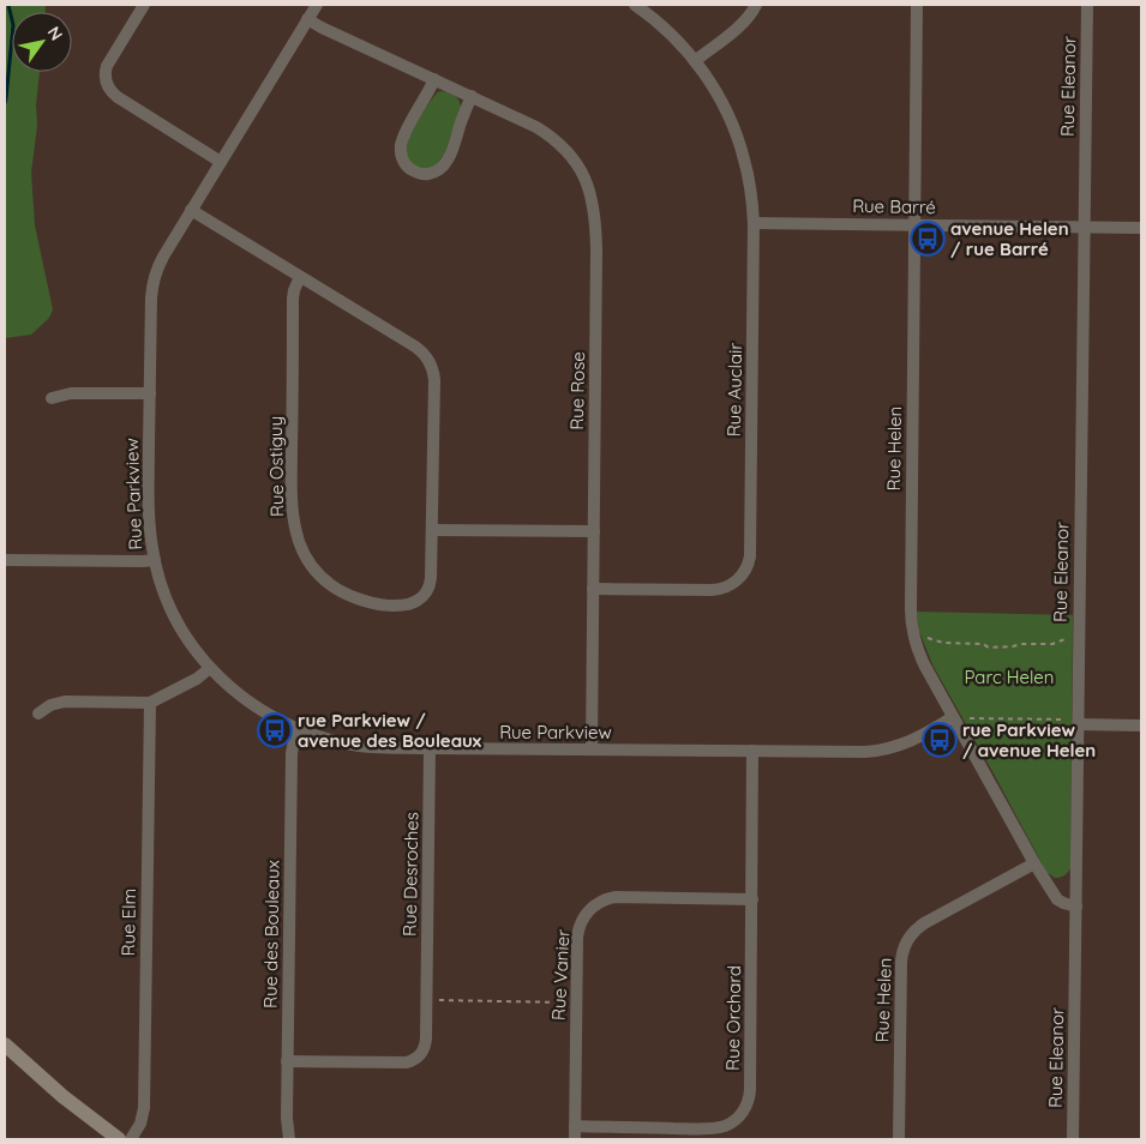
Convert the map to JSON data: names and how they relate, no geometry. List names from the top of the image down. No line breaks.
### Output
{"streets":{"street":["Rue Eleanor","Rue Barré","Rue Auclair","Rue Rose","Rue Helen","Rue Ostiguy","Rue Parkview","Rue Desroches","Rue Elm","Rue des Bouleaux","Rue Vanier","Rue Orchard"]},"crossings":[["Rue Eleanor","Rue Barré"],["Rue Eleanor","Rue Helen"],["Rue Barré","Rue Auclair"],["Rue Barré","Rue Helen"],["Rue Auclair","Rue Rose"],["Rue Rose","Rue Parkview"],["Rue Helen","Rue Parkview"],["Rue Ostiguy","Rue Parkview"],["Rue Parkview","Rue Desroches"],["Rue Parkview","Rue des Bouleaux"],["Rue Parkview","Rue Orchard"],["Rue Desroches","Rue des Bouleaux"],["Rue Vanier","Rue Orchard"]],"parks":["Parc Helen"],"places":{"bus stop":["avenue Helen / rue Barré","rue Parkview / avenue des Bouleaux","rue Parkview / avenue Helen"]},"north":"top right"}
